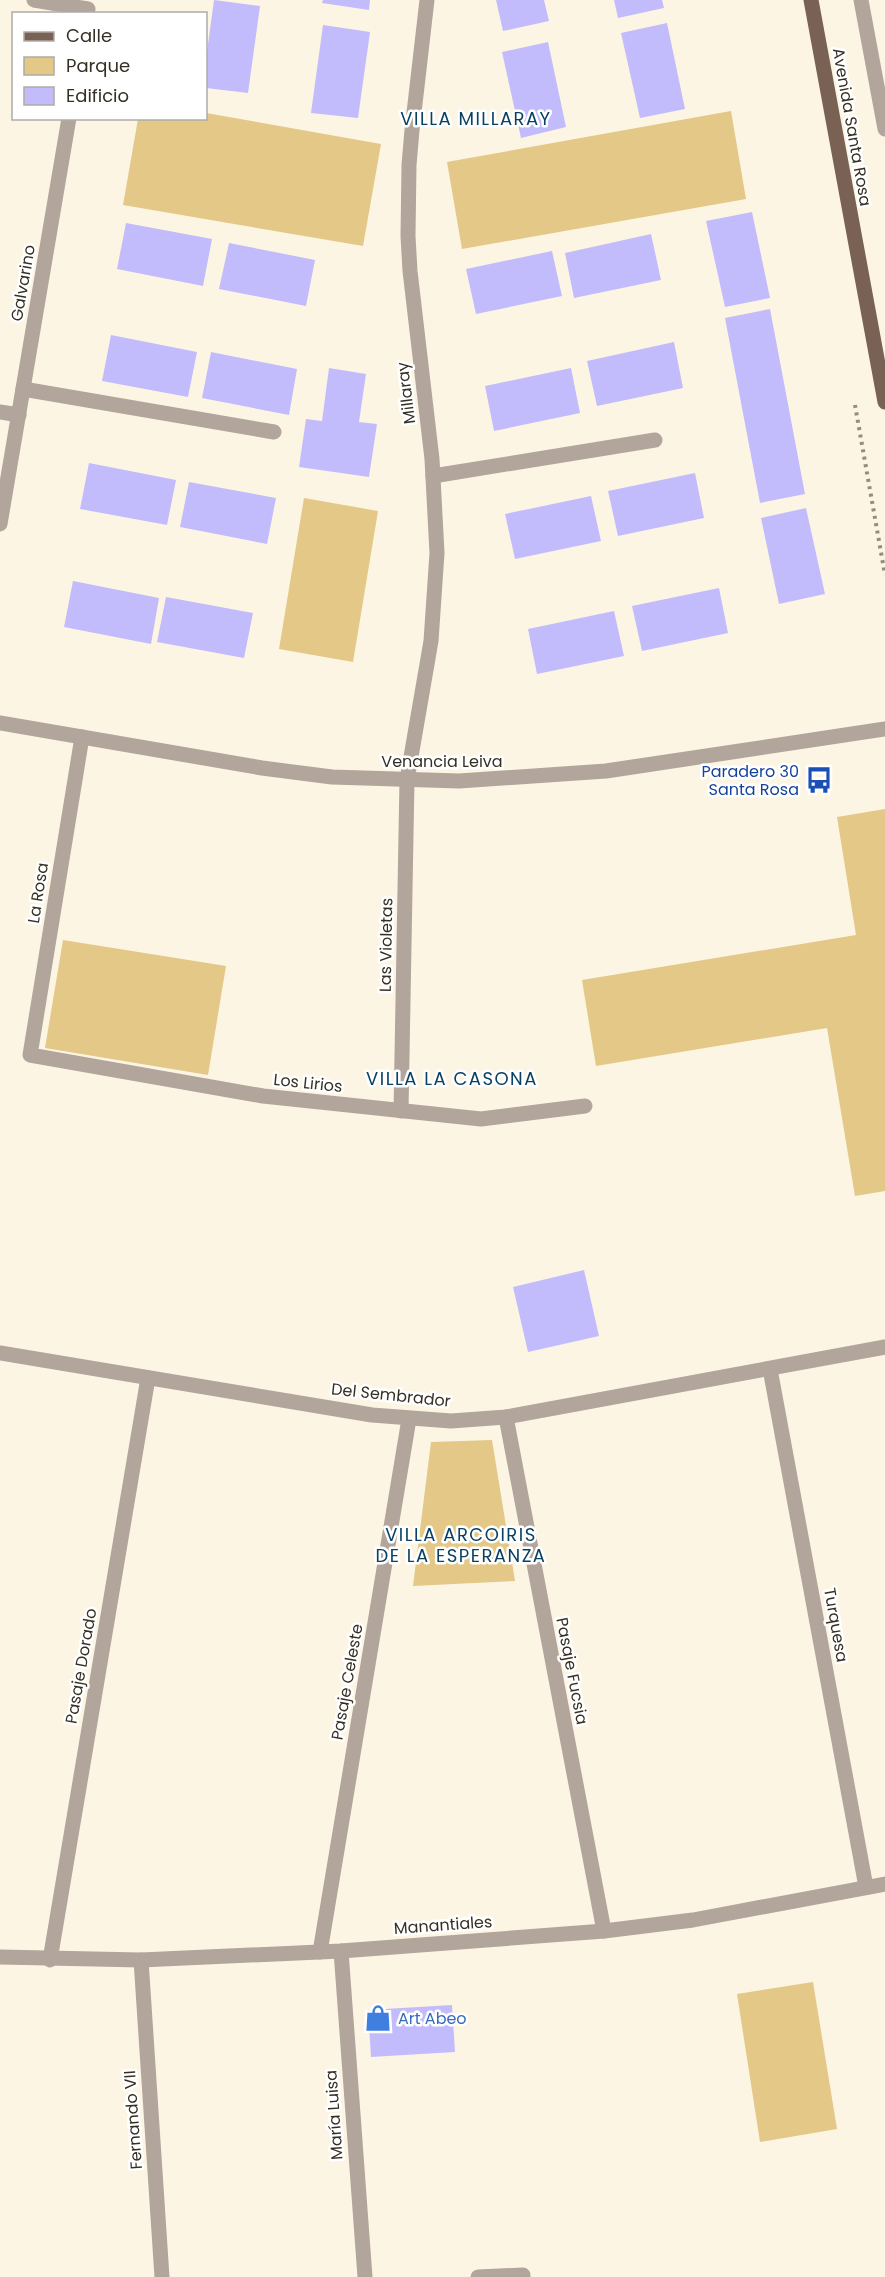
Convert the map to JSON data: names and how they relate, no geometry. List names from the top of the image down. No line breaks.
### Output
{"streets":{"main road":["Avenida Santa Rosa"],"street":["Galvarino","Millaray","Venancia Leiva","La Rosa","Las Violetas","Los Lirios","Del Sembrador","Turquesa","Pasaje Dorado","Pasaje Fucsia","Pasaje Celeste","Manantiales","María Luisa","Fernando VII"]},"crossings":[["Millaray","Venancia Leiva"],["Millaray","Las Violetas"],["Venancia Leiva","La Rosa"],["Venancia Leiva","Las Violetas"],["La Rosa","Los Lirios"],["Las Violetas","Los Lirios"],["Del Sembrador","Turquesa"],["Del Sembrador","Pasaje Dorado"],["Del Sembrador","Pasaje Fucsia"],["Del Sembrador","Pasaje Celeste"],["Turquesa","Manantiales"],["Pasaje Dorado","Manantiales"],["Pasaje Fucsia","Manantiales"],["Pasaje Celeste","Manantiales"],["Manantiales","María Luisa"],["Manantiales","Fernando VII"]],"districts":["VILLA MILLARAY","VILLA LA CASONA","VILLA ARCOIRIS DE LA ESPERANZA"],"places":{"bus stop":["Paradero 30 Santa Rosa"],"shop":["Art Abeo"]},"legend":["Calle","Parque","Edificio"]}
